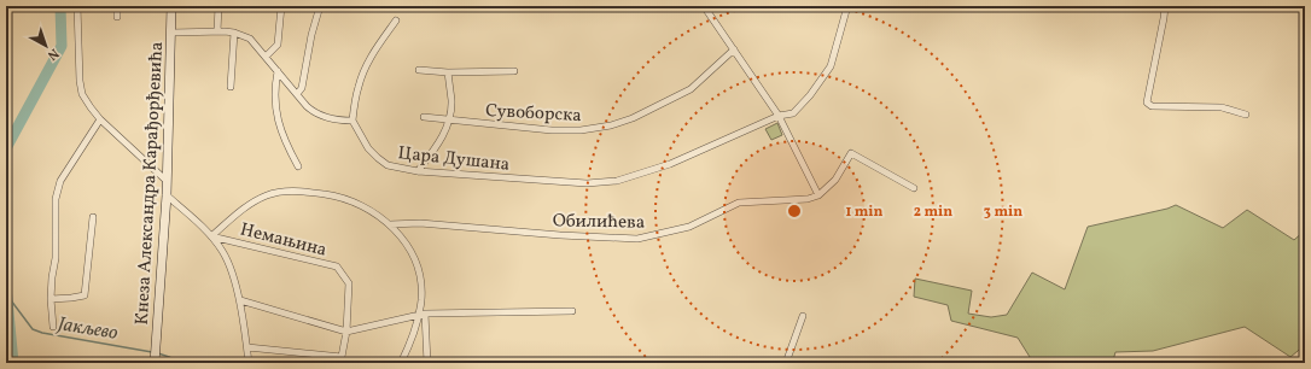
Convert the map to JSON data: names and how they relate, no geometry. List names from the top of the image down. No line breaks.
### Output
{"streets":{"street":["Сувоборска","Цара Душана","Кнеза Александра Карађорђевића","Обилићева","Немањина"]},"water":["Јакљево"],"north":"bottom right","rings":["1 min","2 min","3 min"]}
